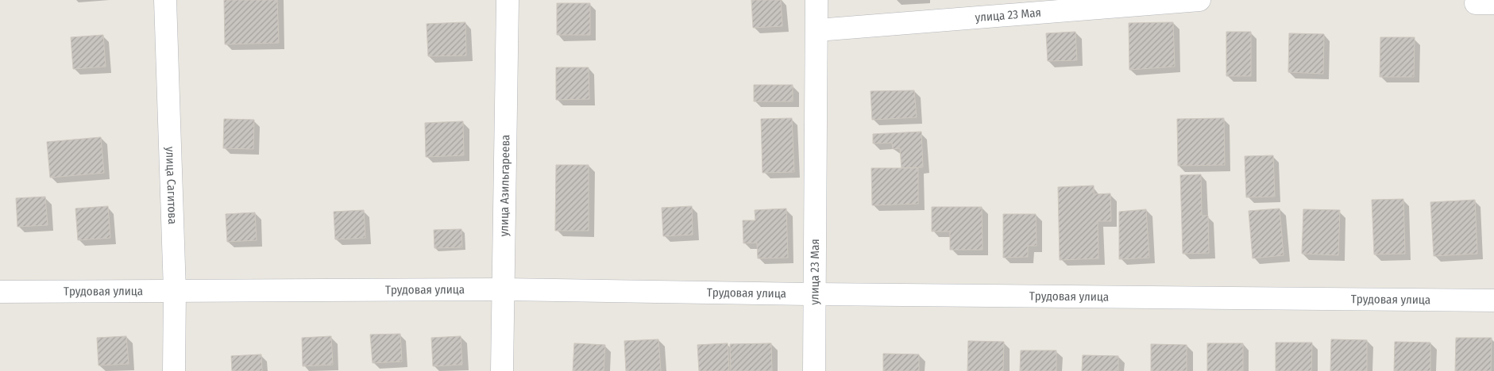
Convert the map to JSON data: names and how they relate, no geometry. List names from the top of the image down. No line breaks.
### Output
{"streets":{"street":["улица 23 Мая","улица Сагитова","улица Азильгареева","Трудовая улица"]},"crossings":[["улица 23 Мая","Трудовая улица"],["улица Сагитова","Трудовая улица"],["улица Азильгареева","Трудовая улица"]]}
